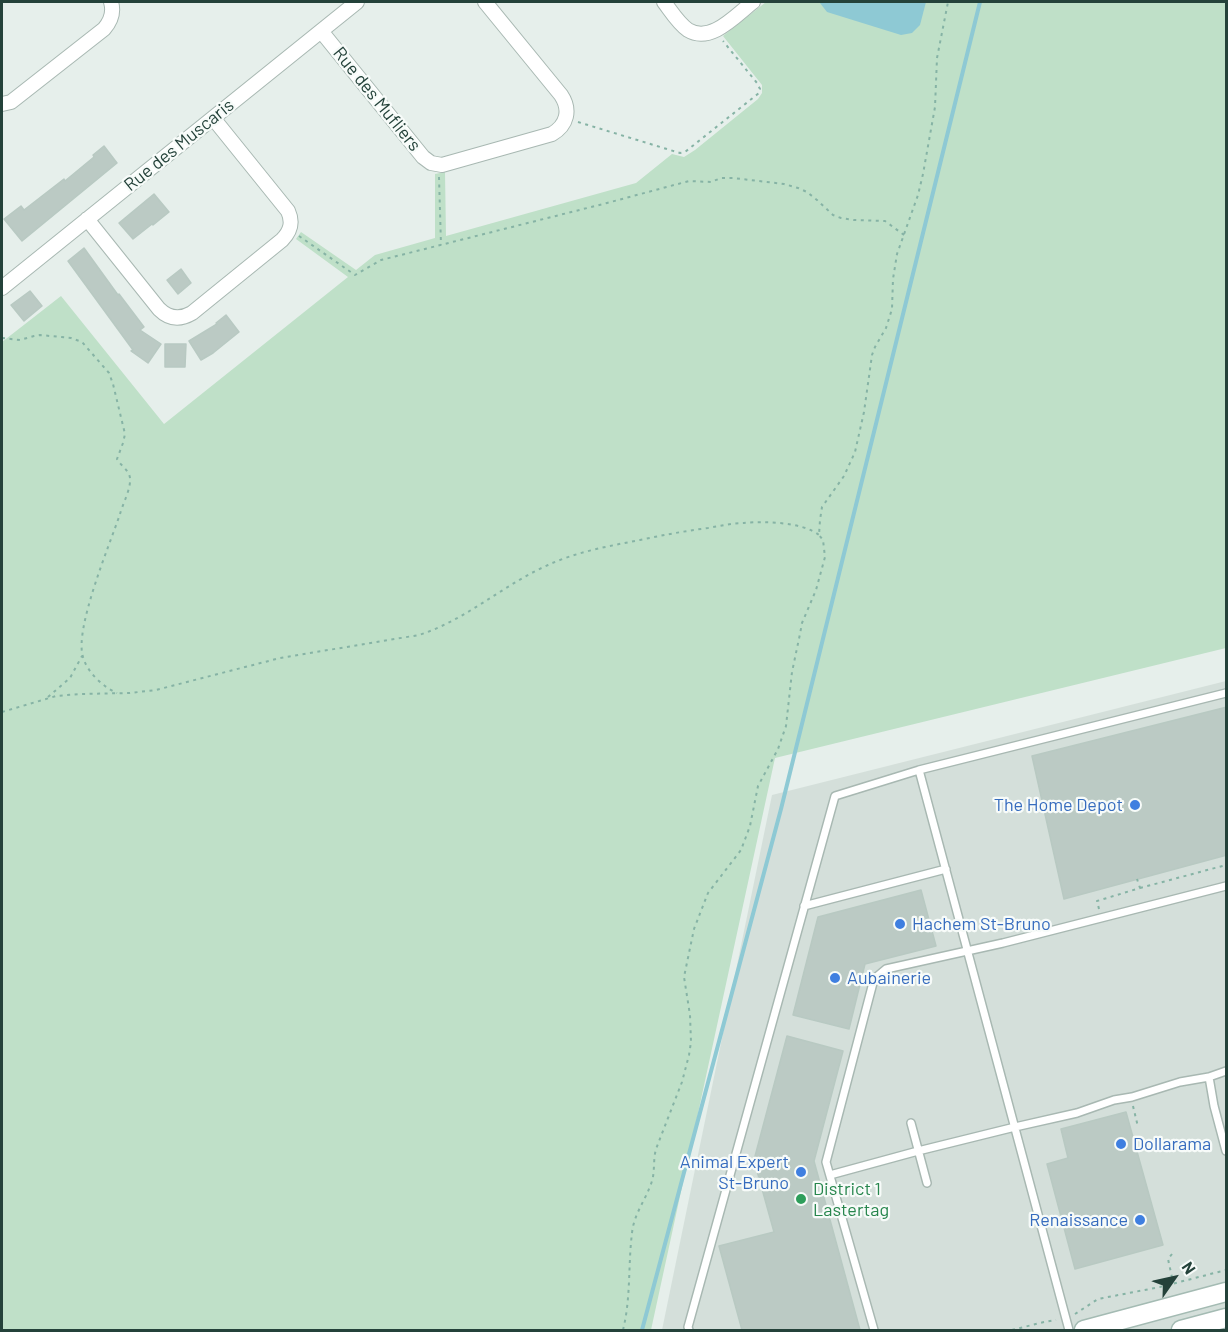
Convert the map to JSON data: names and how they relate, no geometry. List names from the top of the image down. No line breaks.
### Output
{"streets":{"street":["Rue des Mufliers","Rue des Muscaris"]},"crossings":[["Rue des Mufliers","Rue des Muscaris"]],"places":["The Home Depot","Hachem St-Bruno","Aubainerie","Dollarama","Animal Expert St-Bruno","District 1 Lastertag","Renaissance"],"north":"top right"}
